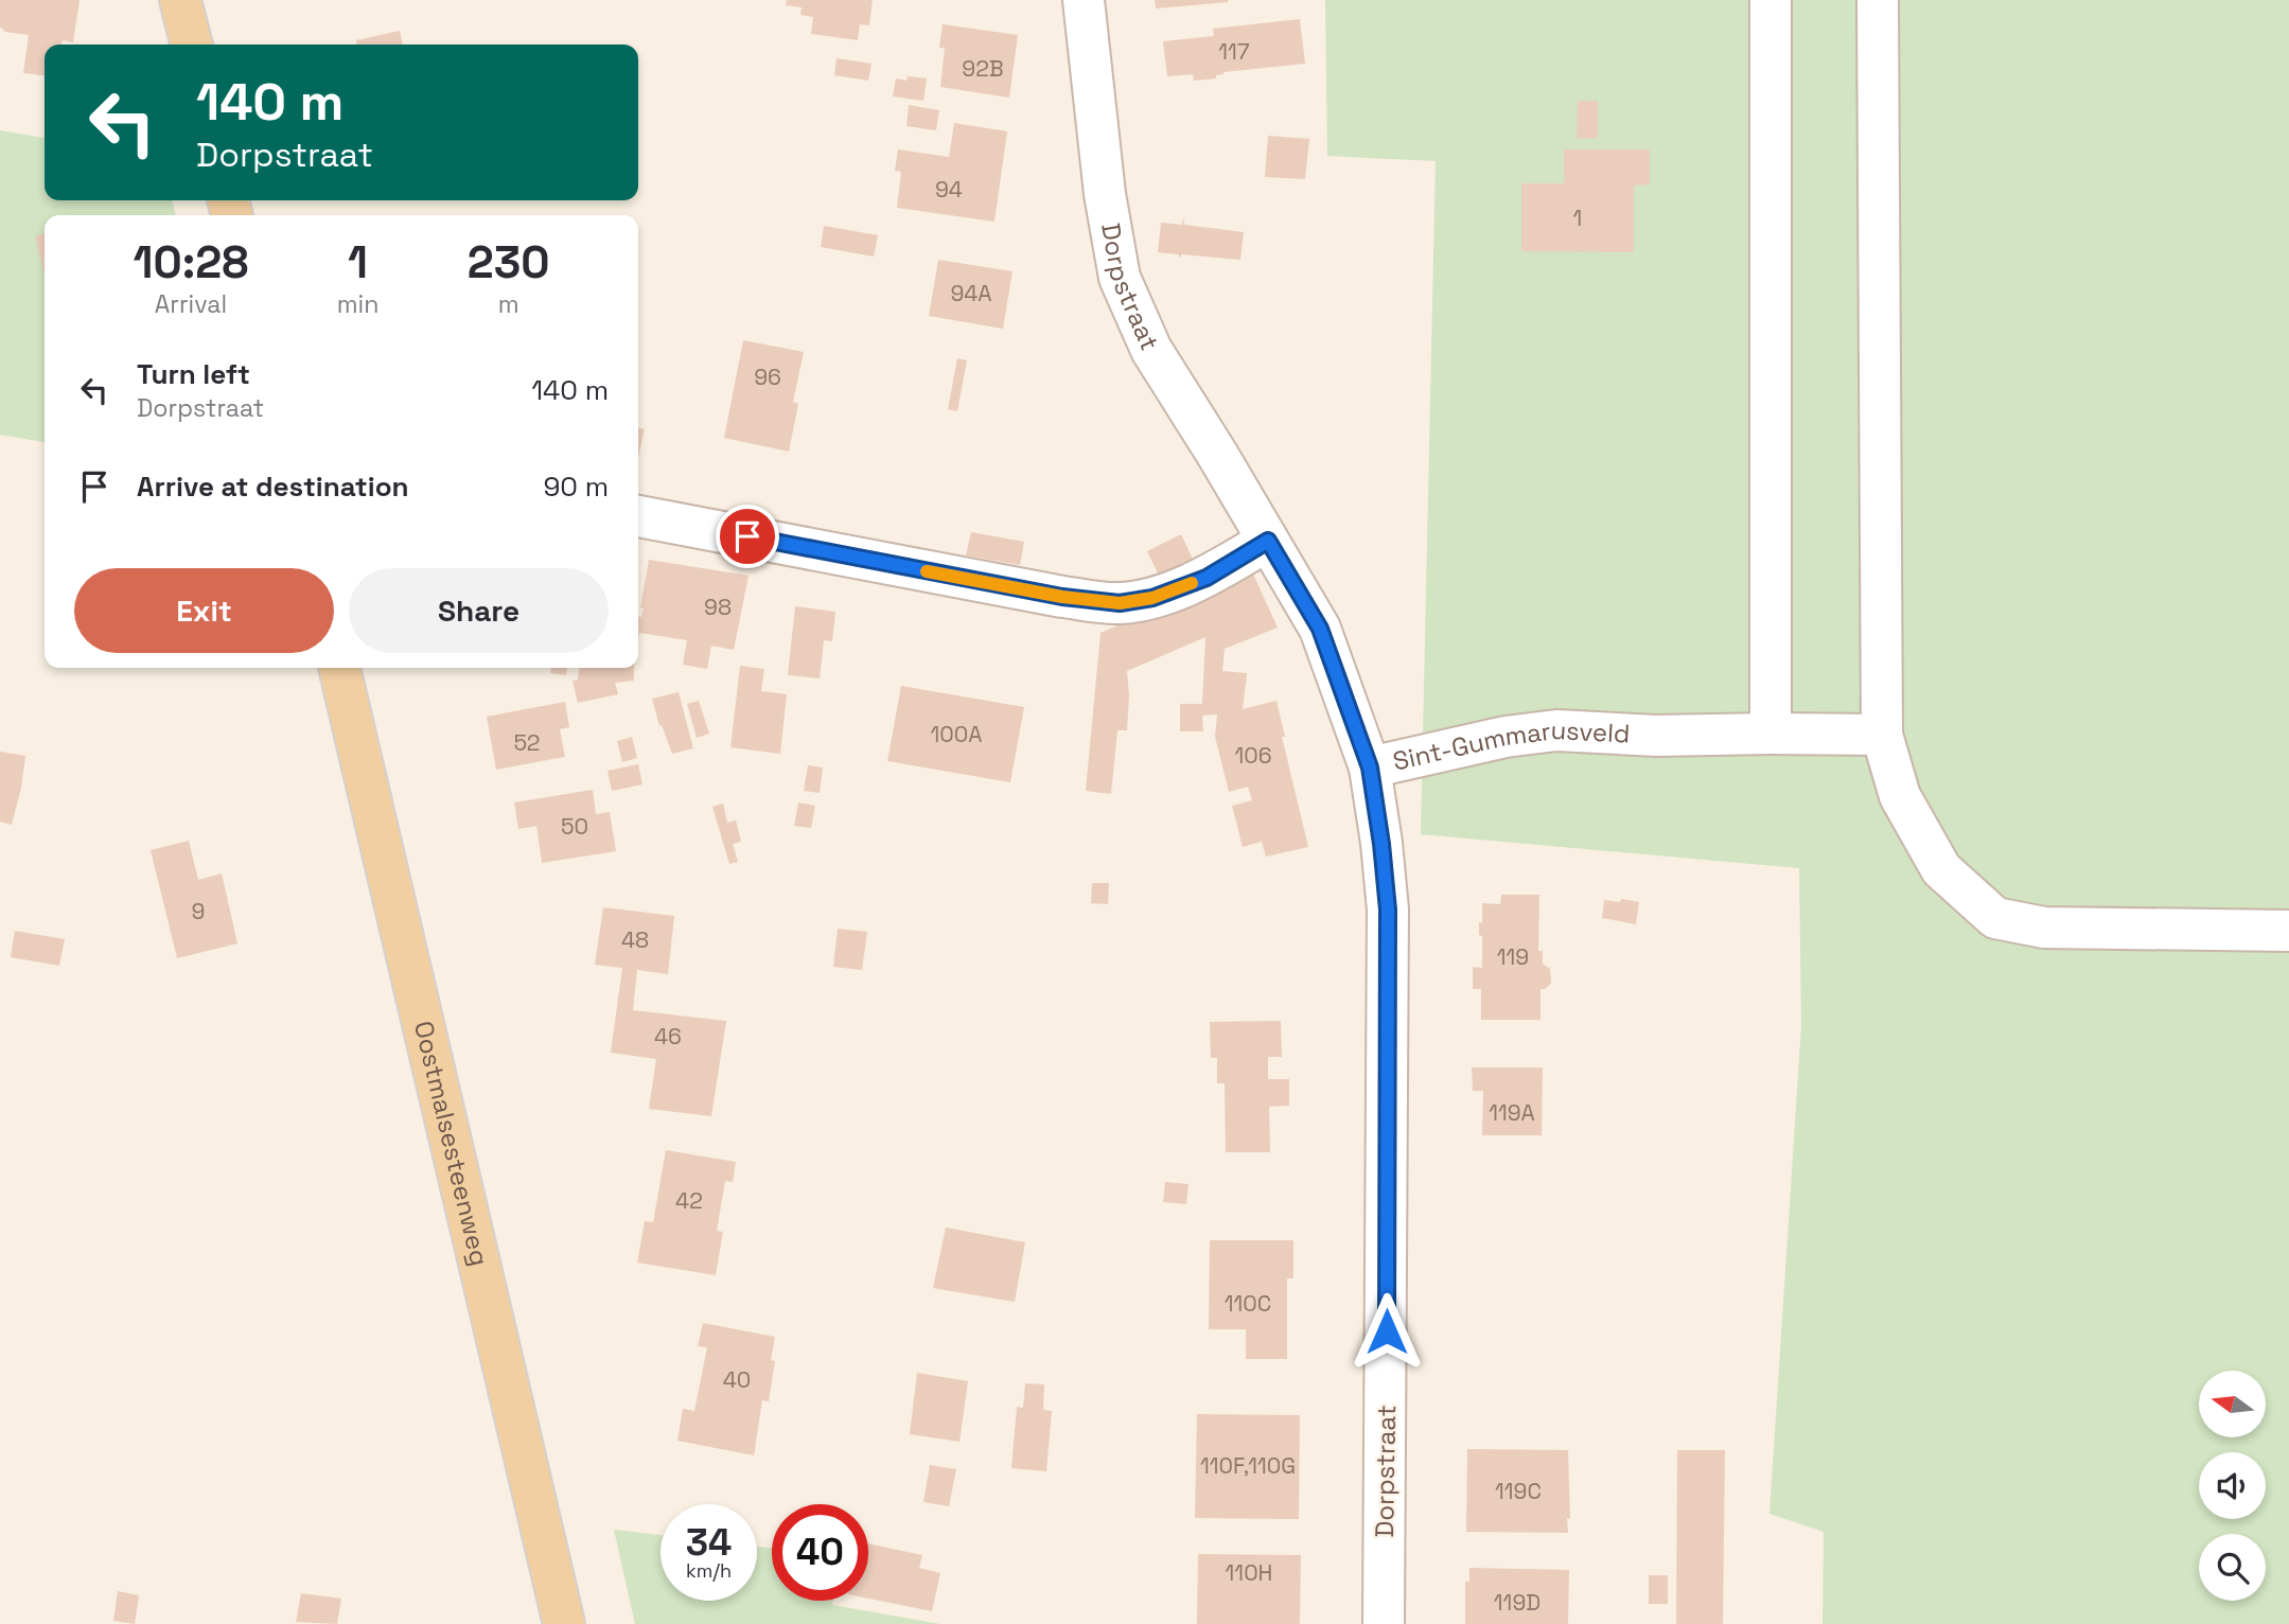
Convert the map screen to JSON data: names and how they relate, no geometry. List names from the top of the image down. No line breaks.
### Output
{"streets":{"main road":["Oostmalsesteenweg"],"street":["Dorpstraat","Sint-Gummarusveld"]},"crossings":[["Dorpstraat","Sint-Gummarusveld"]],"house_numbers":["117","92B","94","1","94A","96","98","100A","52","106","50","9","48","119","46","119A","42","110C","40","110F,110G","119C","110H","119D"],"north":"left","page":{"turn":["140 m","Dorpstraat"],"eta":["10:28","Arrival","1","min","230","m"],"list":[{"name":"Turn left","note":"Dorpstraat","value":"140 m"},{"name":"Arrive at destination","value":"90 m"}],"buttons":["Exit","Share"],"speed":"34 km/h","limit":"40"}}
